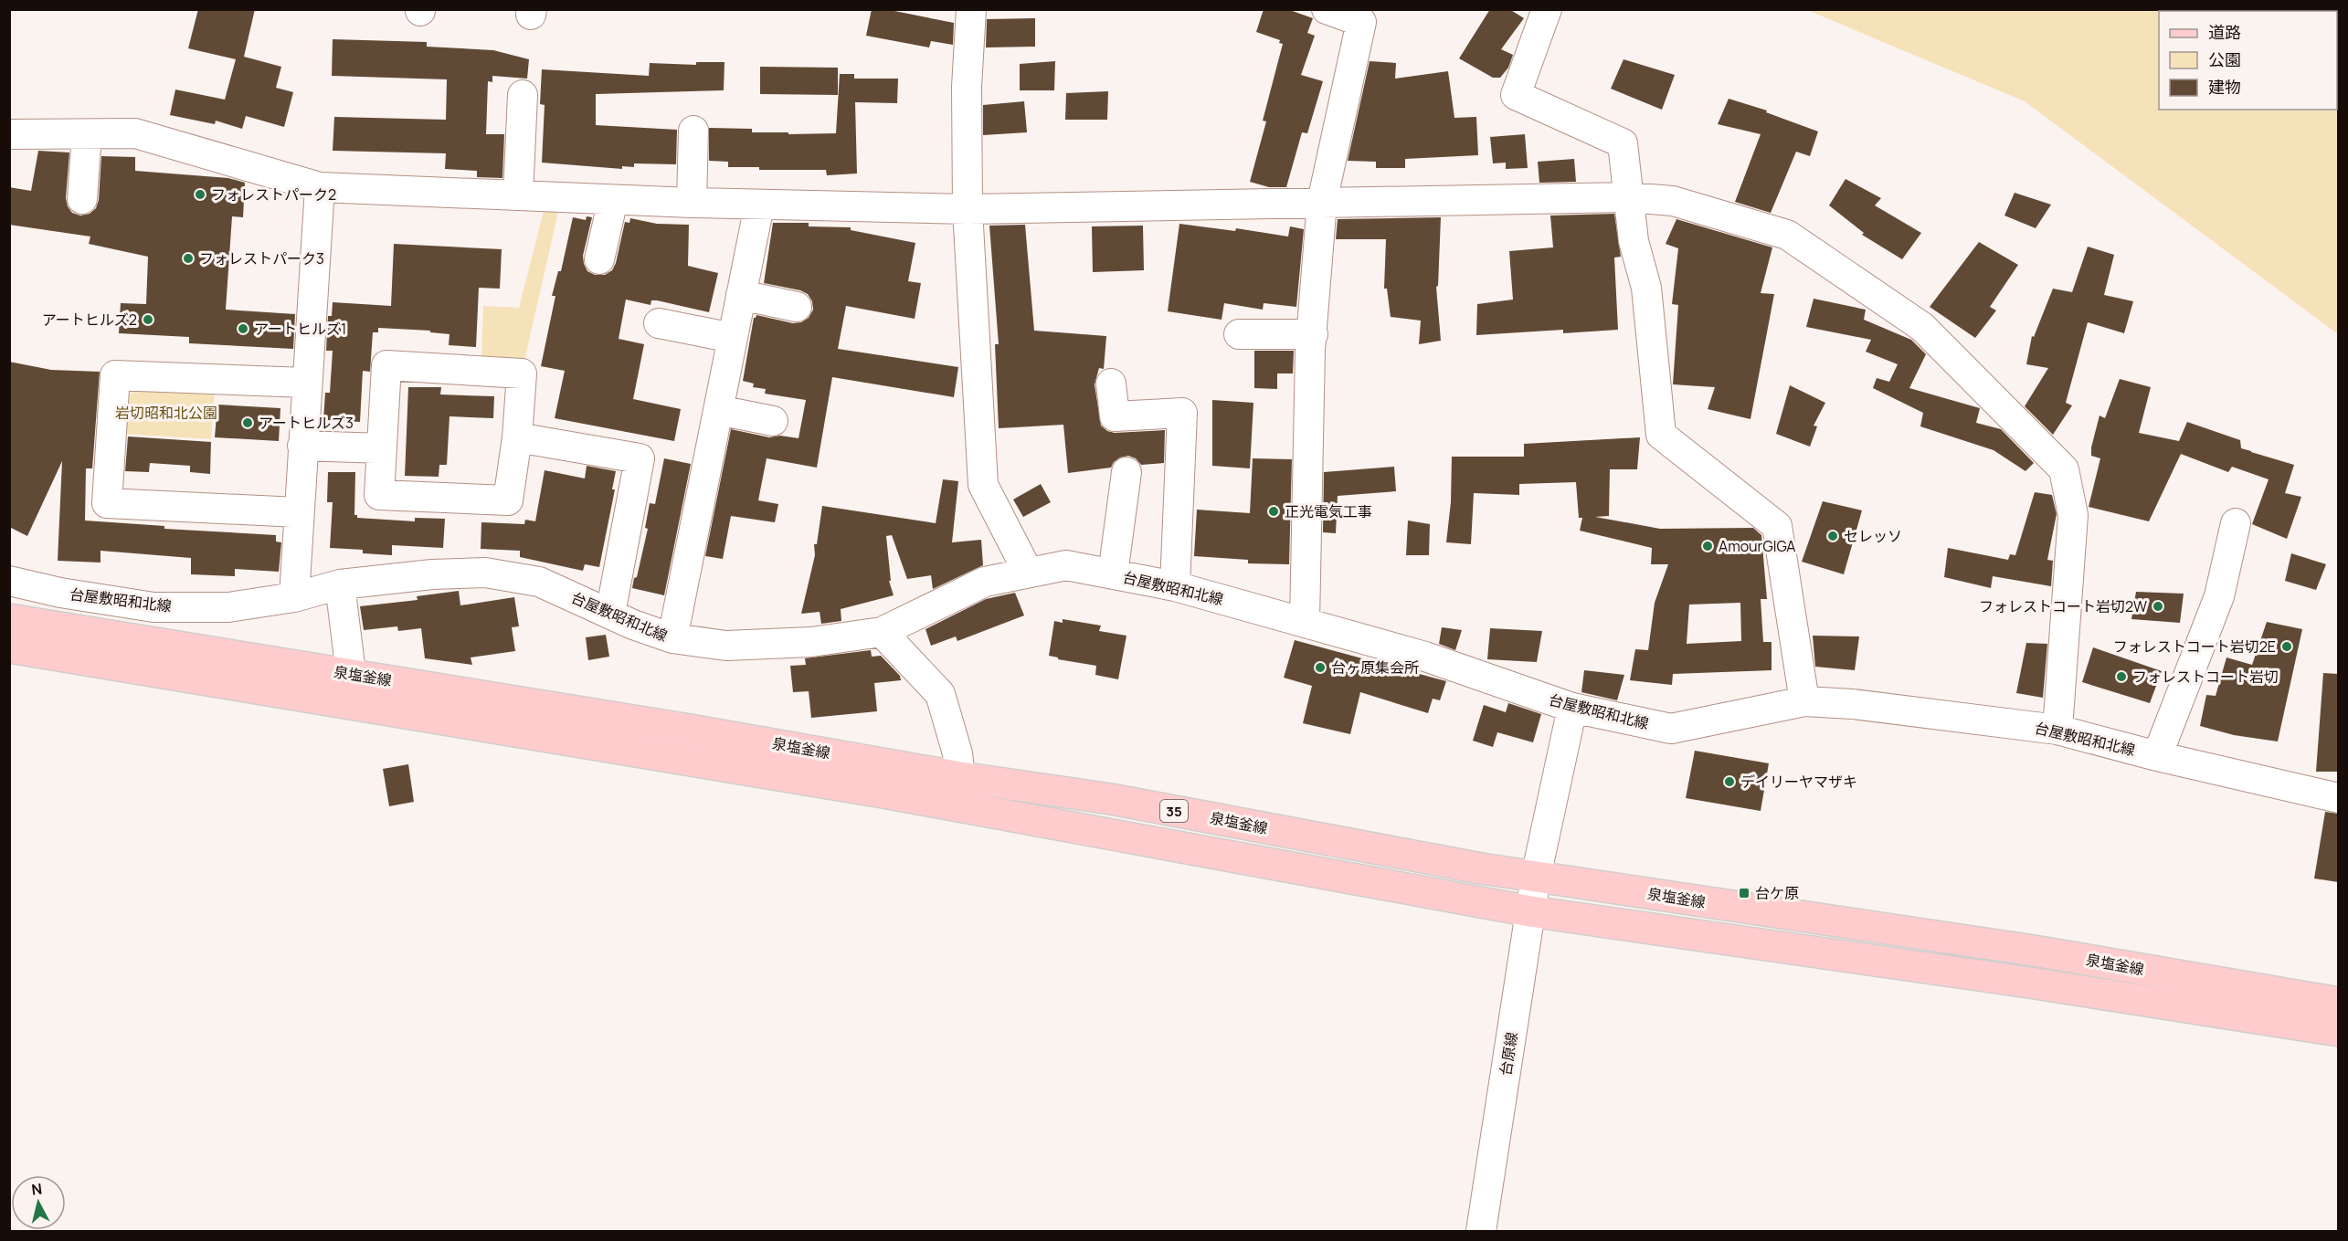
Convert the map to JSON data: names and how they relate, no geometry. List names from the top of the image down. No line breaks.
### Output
{"streets":{"main road":["泉塩釜線","35"],"street":["台屋敷昭和北線","台原線"]},"crossings":[["台屋敷昭和北線","台原線"],["泉塩釜線","台原線"]],"parks":["岩切昭和北公園"],"places":{"other":["フォレストパーク2","フォレストパーク3","アートヒルズ2","アートヒルズ1","アートヒルズ3","正光電気工事","セレッソ","AmourGIGA","フォレストコート岩切2W","フォレストコート岩切2E","台ヶ原集会所","フォレストコート岩切","デイリーヤマザキ"],"transit":["台ケ原"]},"legend":["道路","公園","建物"],"north":"top"}
